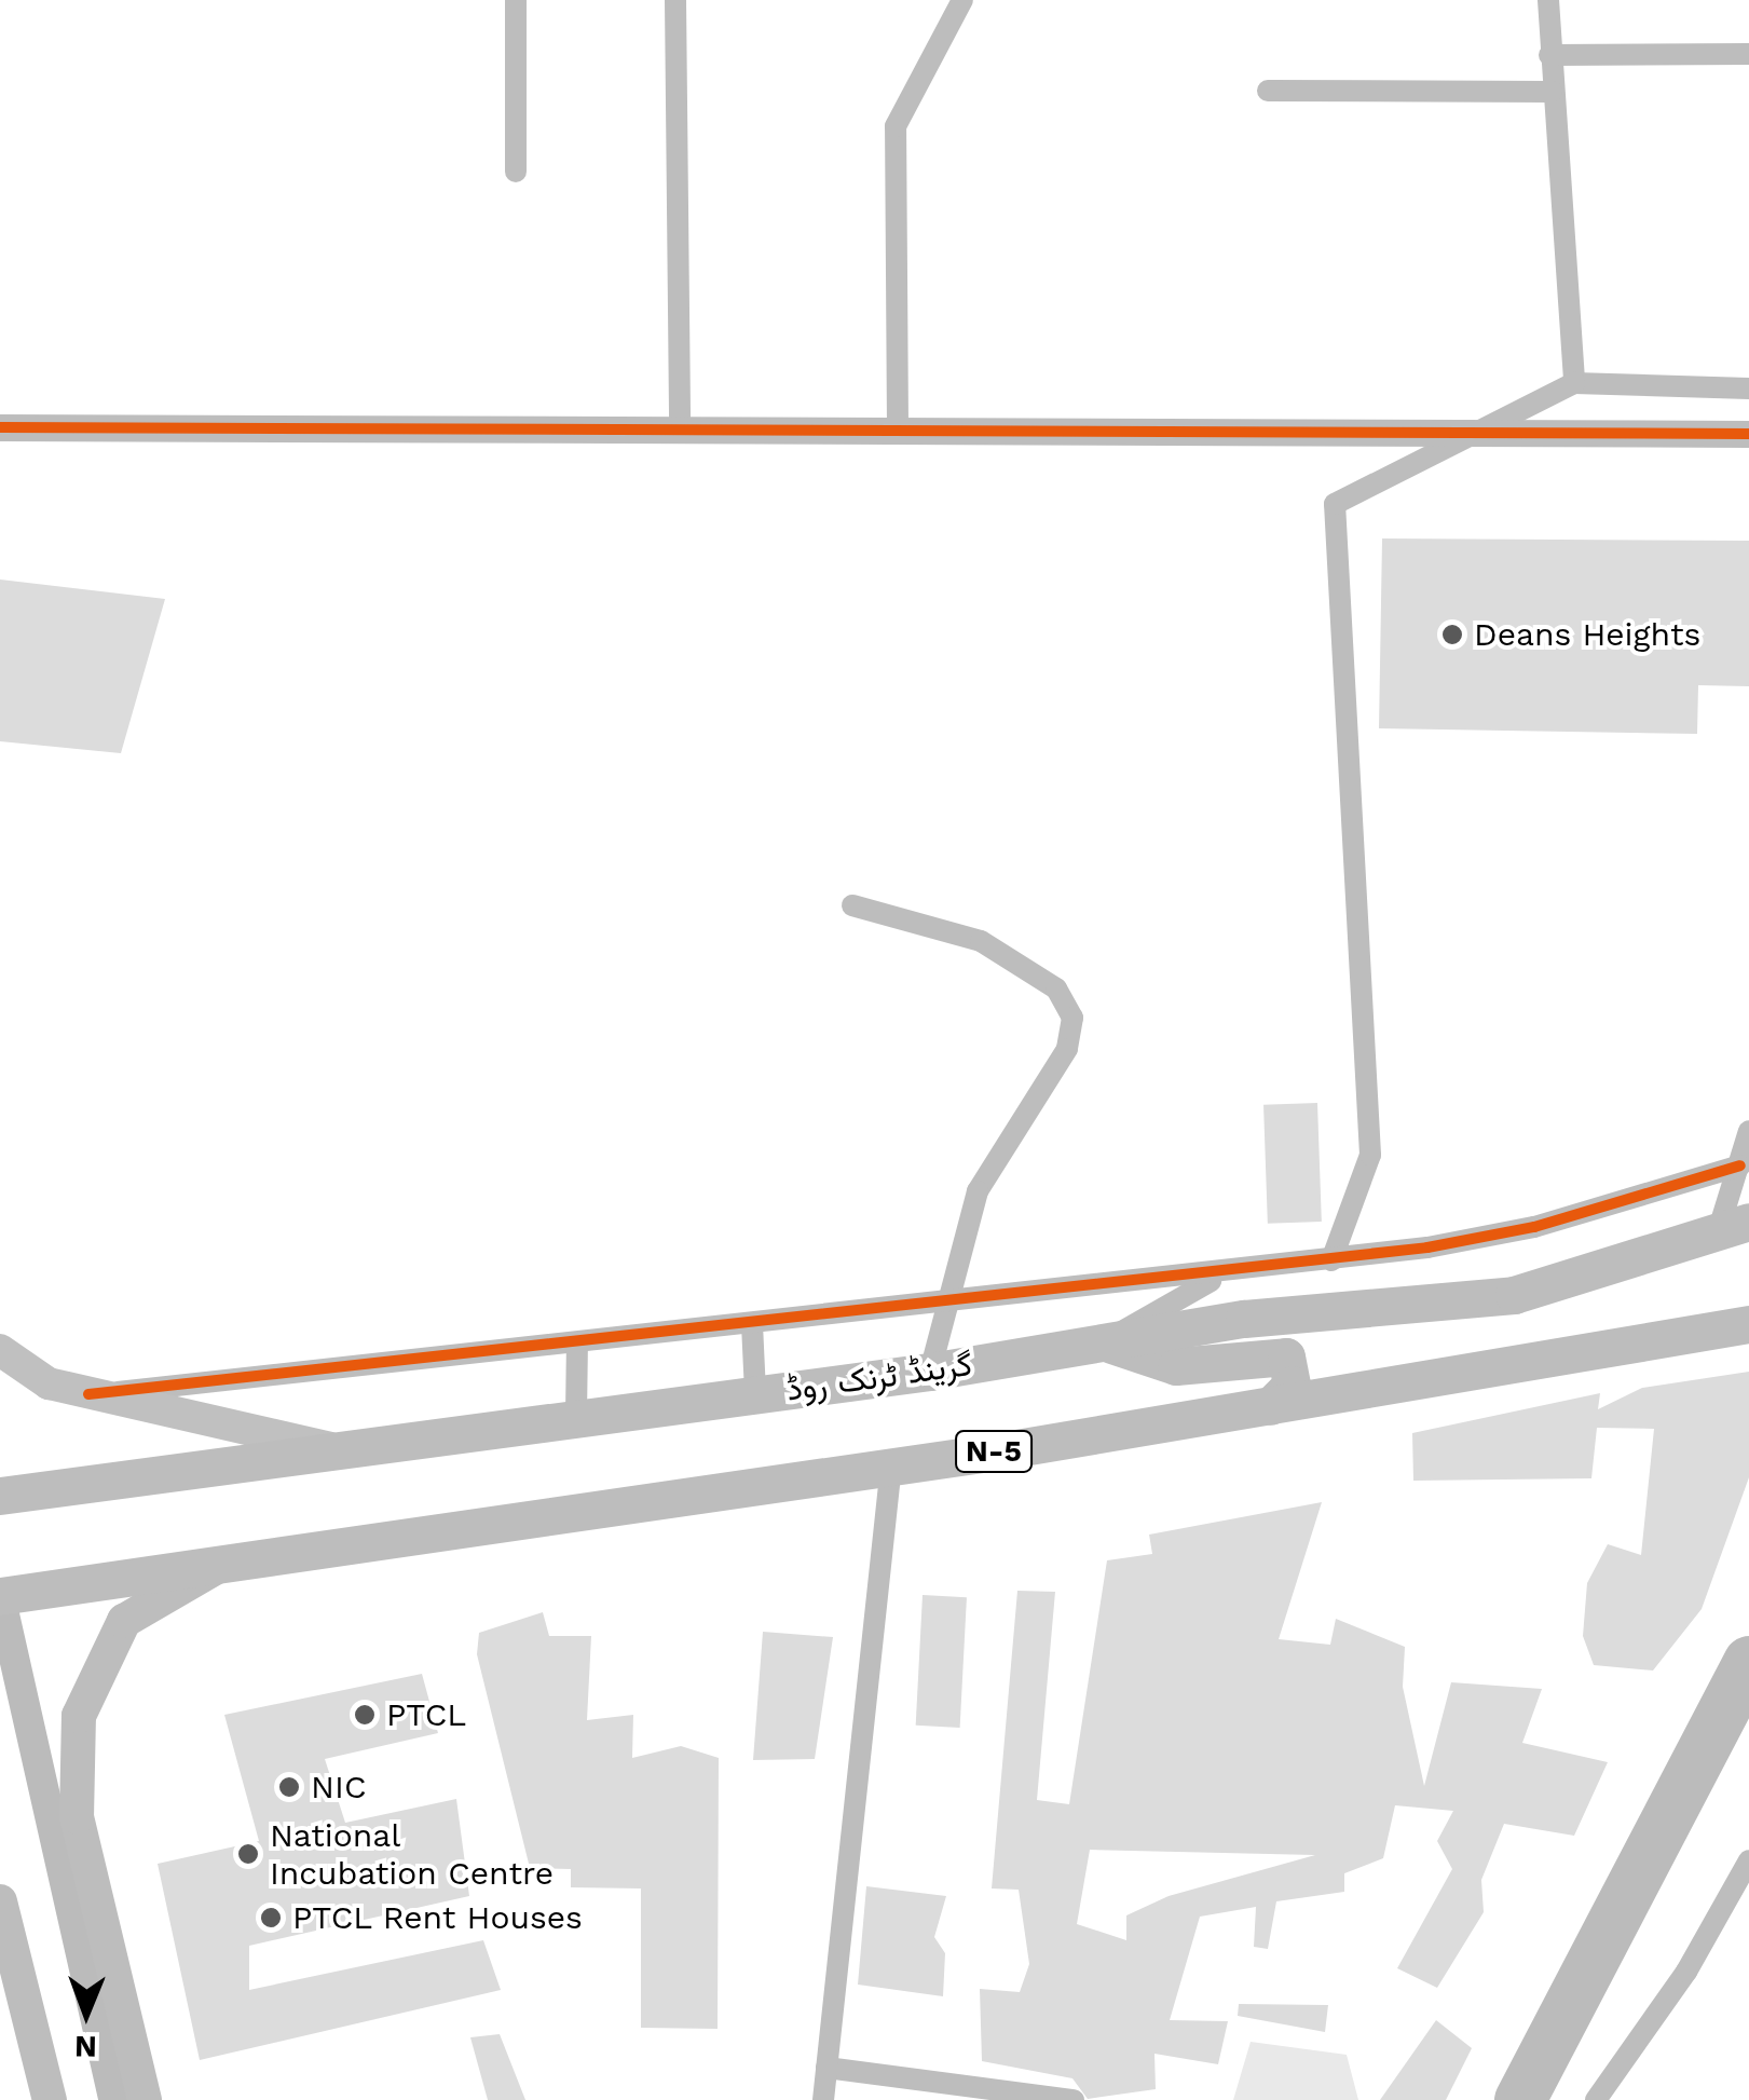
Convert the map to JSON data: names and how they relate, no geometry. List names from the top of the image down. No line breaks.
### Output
{"streets":{"highway":["گرینڈ ٹرنک روڈ","N-5"]},"places":["Deans Heights","PTCL","NIC","National Incubation Centre","PTCL Rent Houses"],"north":"bottom"}
